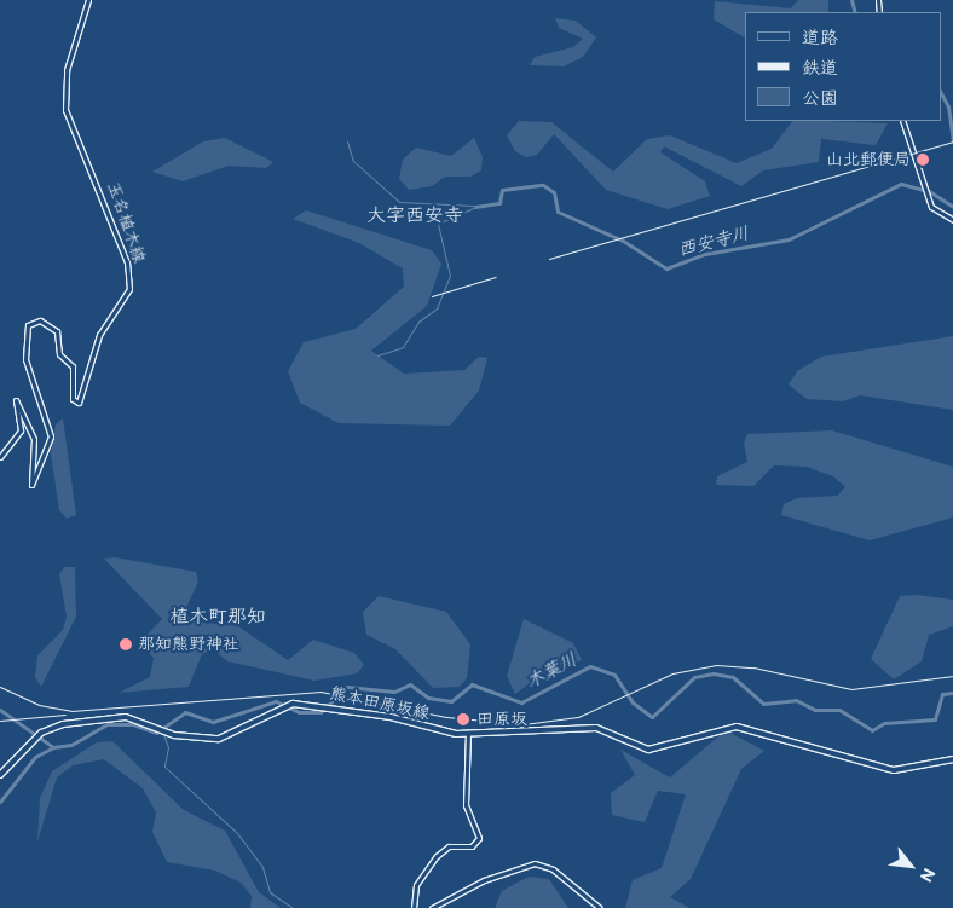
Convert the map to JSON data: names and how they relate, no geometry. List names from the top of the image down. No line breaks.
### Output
{"streets":{"main road":["玉名植木線","熊本田原坂線"]},"districts":["大字西安寺","植木町那知"],"water":["西安寺川","木葉川"],"places":["山北郵便局","那知熊野神社","田原坂"],"legend":["道路","鉄道","公園"],"north":"bottom right"}
